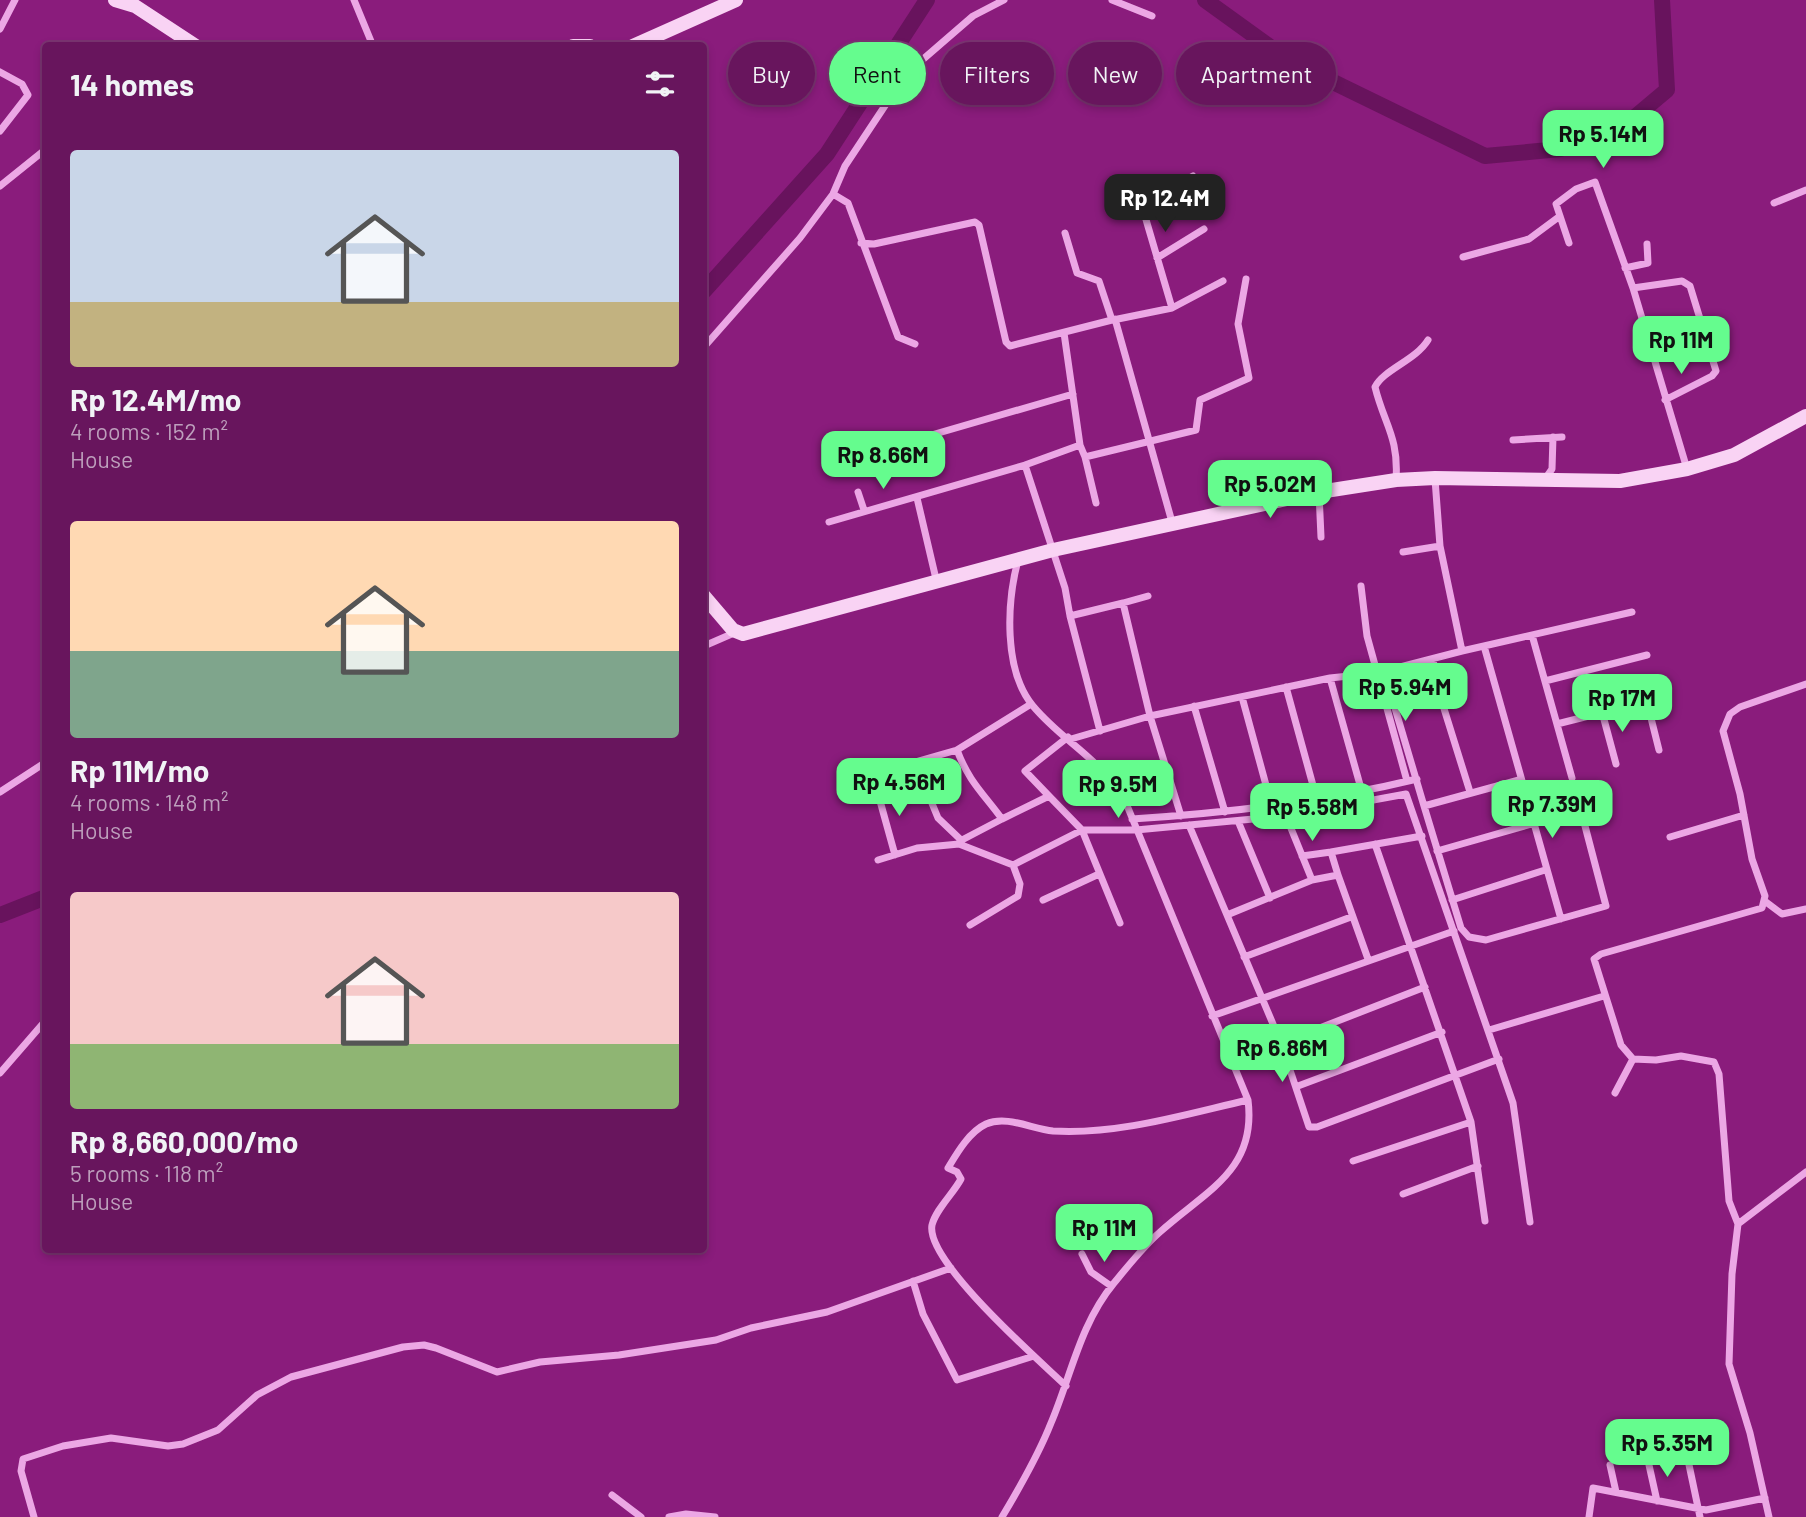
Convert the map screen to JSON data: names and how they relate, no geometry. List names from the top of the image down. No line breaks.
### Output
{"page":{"chip":["Buy","Rent","Filters","New","Apartment"],"heading":"14 homes","price":["Rp 5.14M","Rp 12.4M","Rp 11M","Rp 8.66M","Rp 5.02M","Rp 5.94M","Rp 17M","Rp 4.56M","Rp 9.5M","Rp 7.39M","Rp 5.58M","Rp 6.86M","Rp 11M","Rp 5.35M"],"list":[{"name":"Rp 12.4M/mo","note":"4 rooms · 152 m² · House"},{"name":"Rp 11M/mo","note":"4 rooms · 148 m² · House"},{"name":"Rp 8,660,000/mo","note":"5 rooms · 118 m² · House"}]}}
